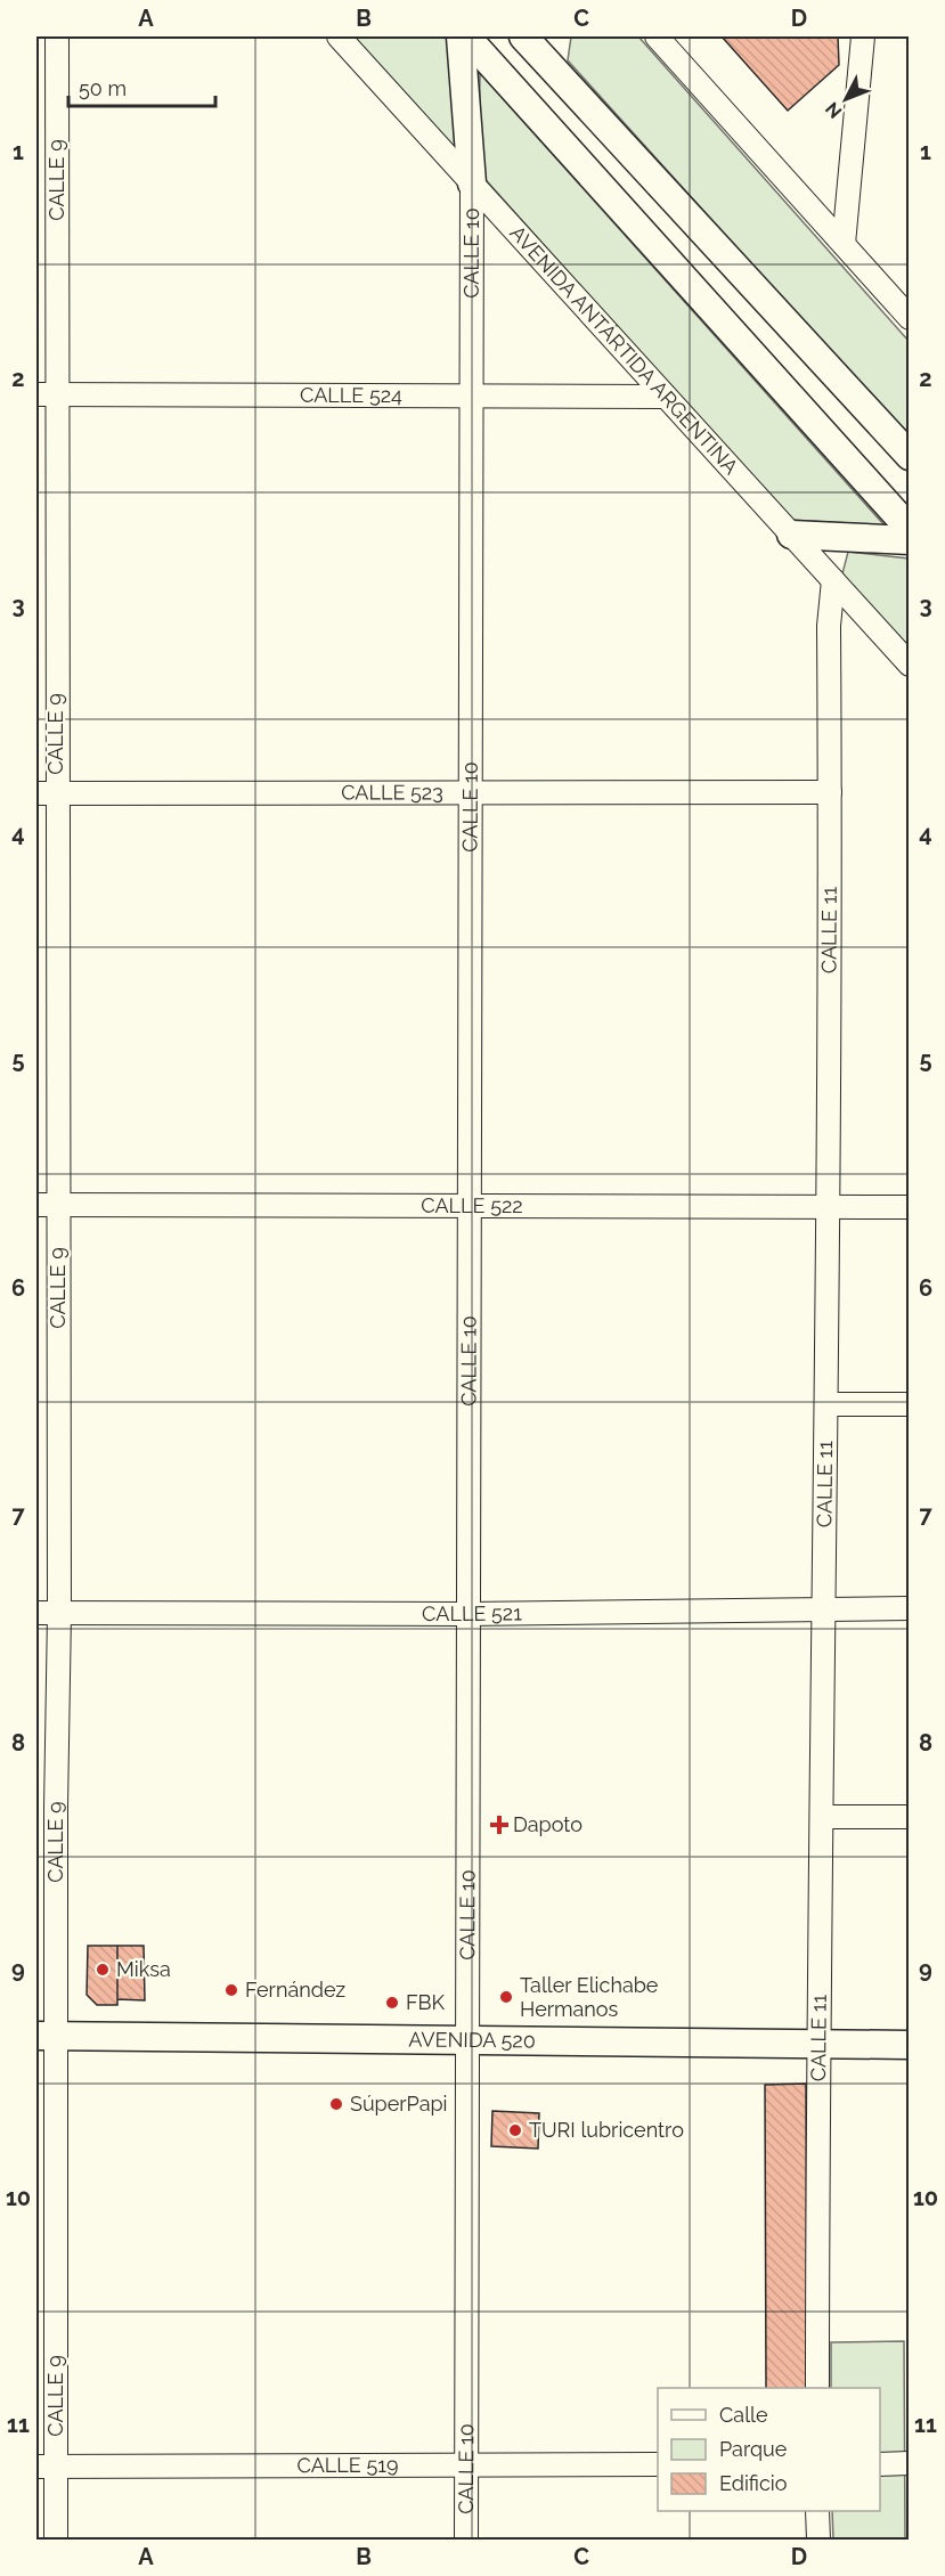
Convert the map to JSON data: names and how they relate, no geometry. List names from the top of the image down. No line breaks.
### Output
{"streets":{"main road":["AVENIDA 520"],"street":["CALLE 9","CALLE 10","AVENIDA ANTÁRTIDA ARGENTINA","CALLE 524","CALLE 523","CALLE 11","CALLE 522","CALLE 521","CALLE 519"]},"crossings":[["CALLE 9","CALLE 524"],["CALLE 9","CALLE 523"],["CALLE 9","CALLE 522"],["CALLE 9","CALLE 521"],["CALLE 9","AVENIDA 520"],["CALLE 9","CALLE 519"],["CALLE 10","AVENIDA ANTÁRTIDA ARGENTINA"],["CALLE 10","CALLE 524"],["CALLE 10","CALLE 523"],["CALLE 10","CALLE 522"],["CALLE 10","CALLE 521"],["CALLE 10","AVENIDA 520"],["CALLE 10","CALLE 519"],["AVENIDA ANTÁRTIDA ARGENTINA","CALLE 524"],["AVENIDA ANTÁRTIDA ARGENTINA","CALLE 11"],["CALLE 523","CALLE 11"],["CALLE 11","CALLE 522"],["CALLE 11","CALLE 521"],["CALLE 11","AVENIDA 520"]],"places":{"health":["Dapoto"],"other":["Miksa","Fernández","Taller Elichabe Hermanos","FBK","SúperPapi","TURI lubricentro"]},"legend":["Calle","Parque","Edificio"],"scale_bar":"50 m","north":"bottom left","grid":{"columns":["A","B","C","D"],"rows":["1","2","3","4","5","6","7","8","9","10","11"]}}
